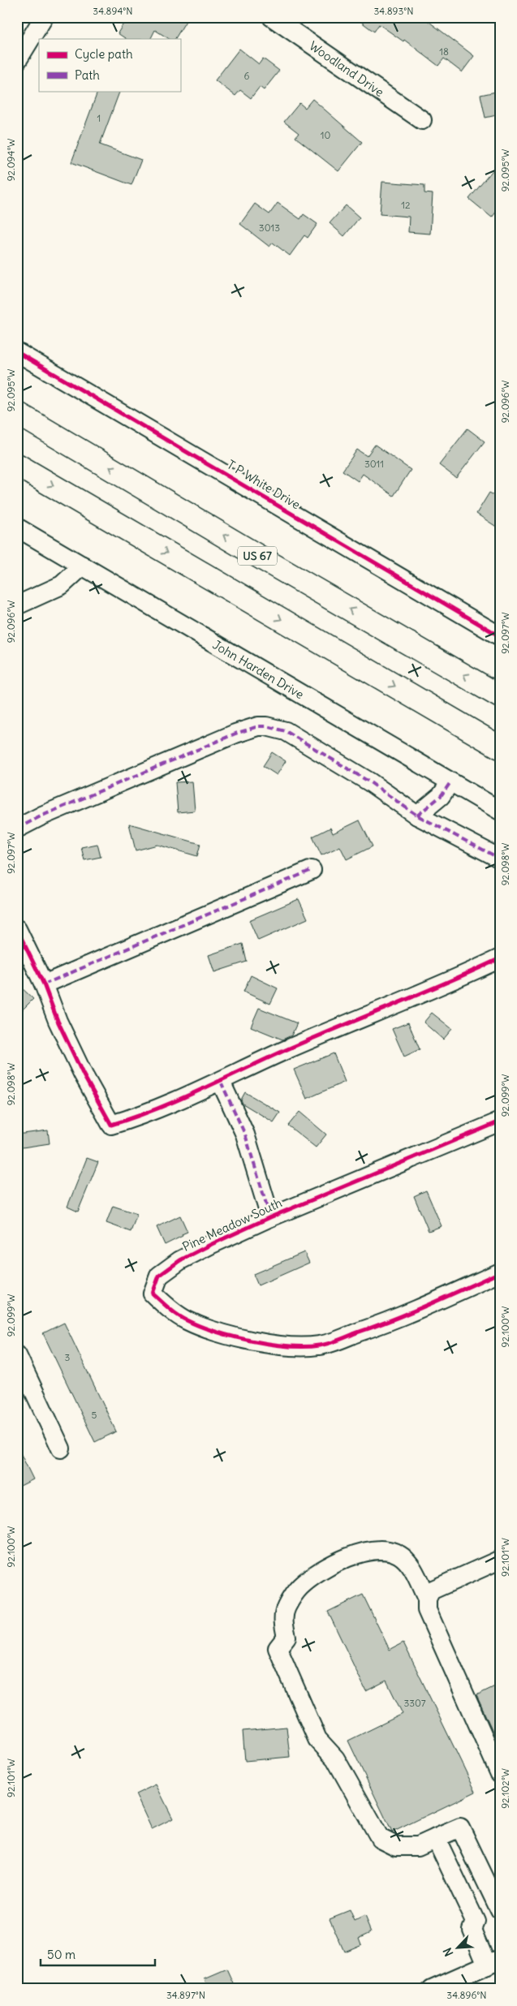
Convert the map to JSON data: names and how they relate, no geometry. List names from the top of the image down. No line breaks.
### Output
{"streets":{"highway":["US 67"],"street":["Woodland Drive","T P White Drive","John Harden Drive","Pine Meadow South"]},"house_numbers":["18","6","1","10","12","3013","3011","3","5","3307"],"legend":["Cycle path","Path"],"scale_bar":"50 m","north":"bottom left","coordinates":["34.894°N","34.893°N","92.094°W","92.095°W","92.096°W","92.097°W","92.098°W","92.099°W","92.100°W","92.101°W","92.102°W","34.897°N","34.896°N"]}
